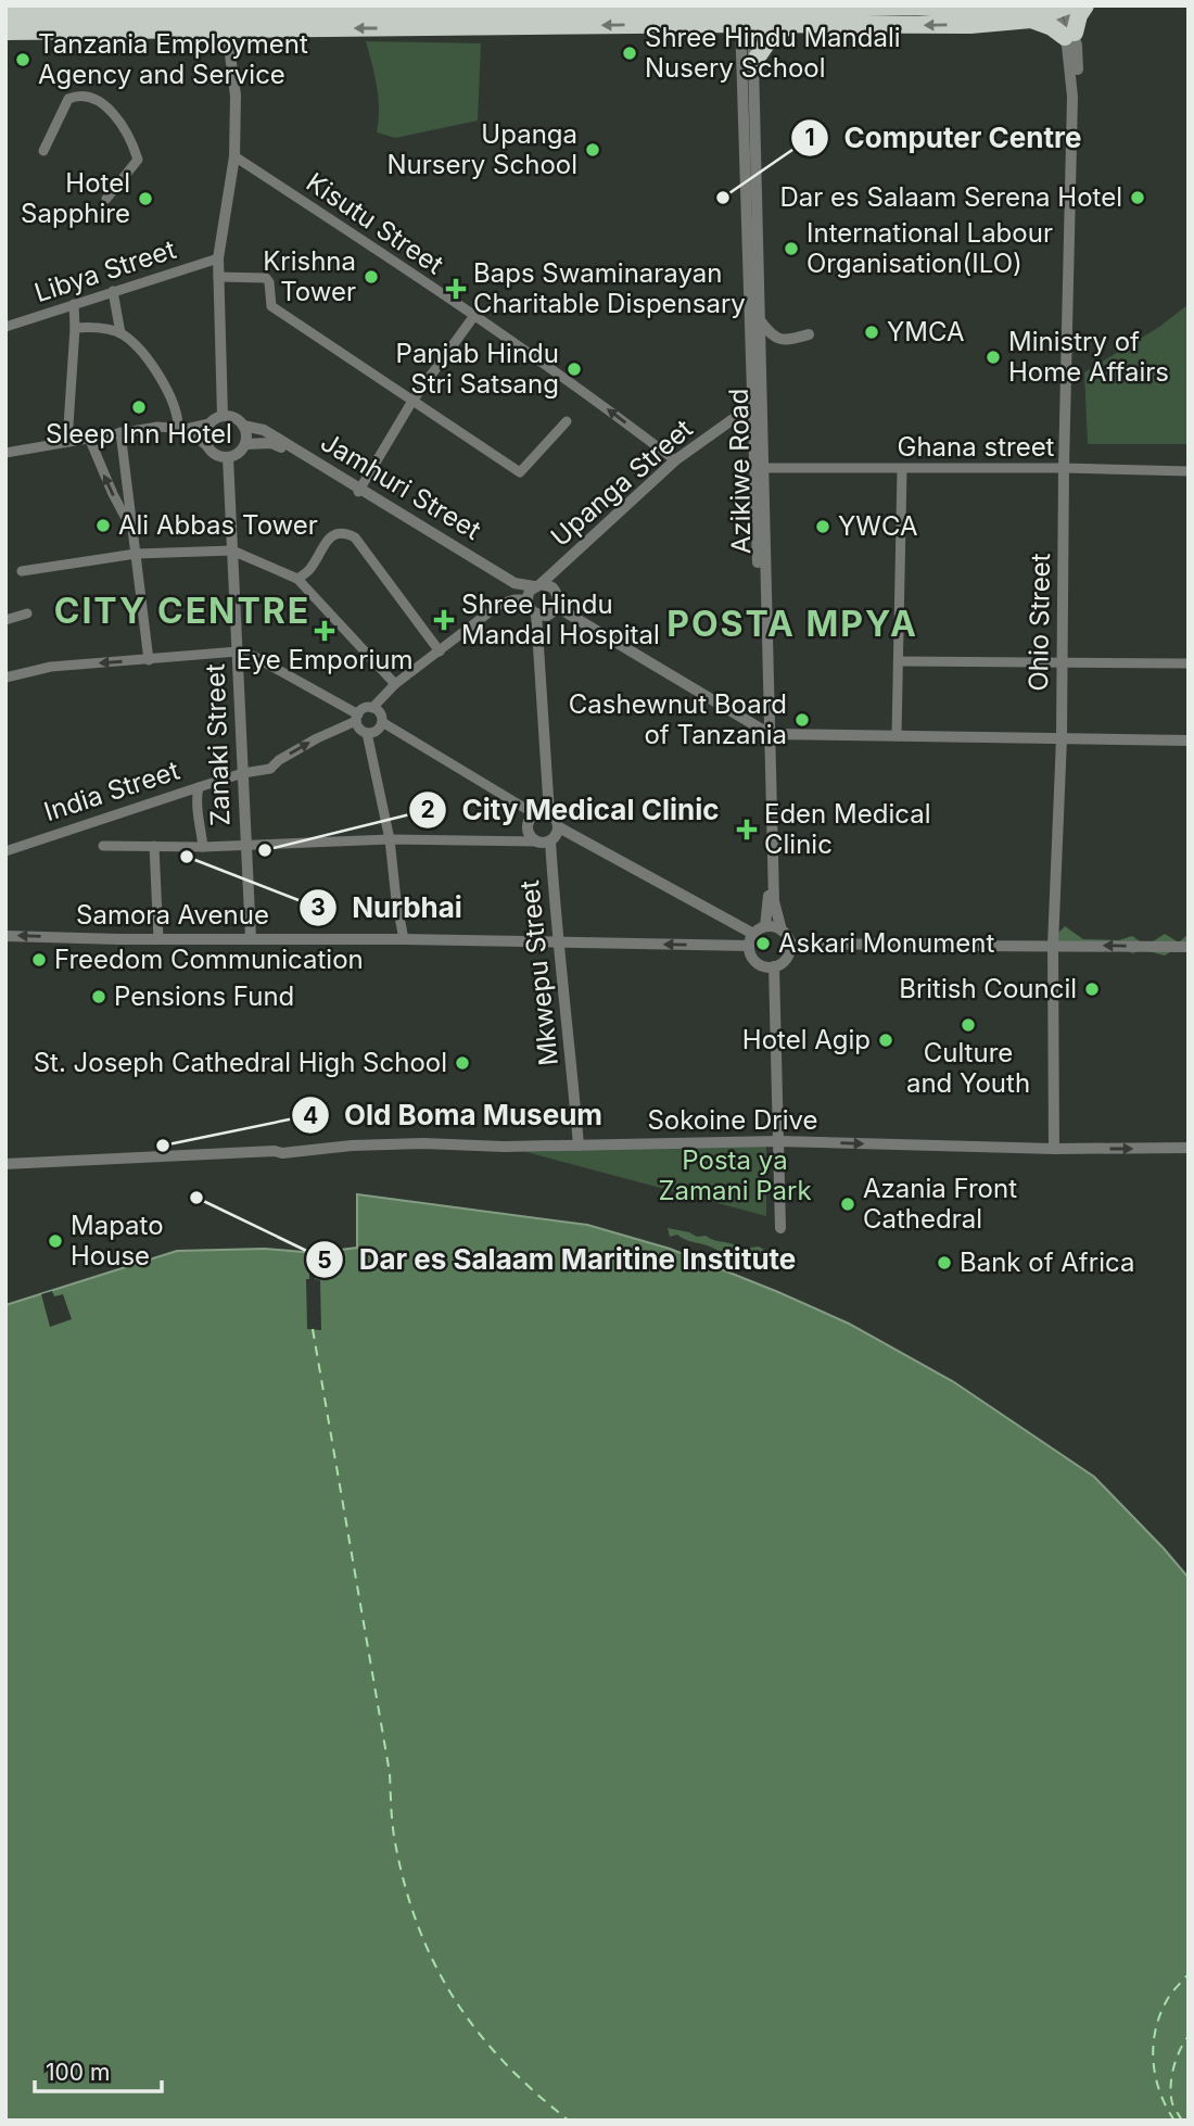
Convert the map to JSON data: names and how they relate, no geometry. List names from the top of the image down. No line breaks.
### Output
{"streets":{"street":["Kisutu Street","Libya Street","Ghana street","Azikiwe Road","Upanga Street","Jamhuri Street","Ohio Street","Zanaki Street","India Street","Samora Avenue","Mkwepu Street","Sokoine Drive"]},"crossings":[["Kisutu Street","Upanga Street"],["Ghana street","Azikiwe Road"],["Ghana street","Ohio Street"],["Azikiwe Road","Upanga Street"],["Azikiwe Road","Samora Avenue"],["Upanga Street","Jamhuri Street"],["Jamhuri Street","Zanaki Street"],["Ohio Street","Sokoine Drive"],["Zanaki Street","India Street"],["Zanaki Street","Samora Avenue"],["Samora Avenue","Mkwepu Street"],["Mkwepu Street","Sokoine Drive"]],"one_way":["Kisutu Street","Samora Avenue"],"districts":["CITY CENTRE","POSTA MPYA"],"parks":["Posta ya Zamani Park"],"places":{"other":["Shree Hindu Mandali Nusery School","Tanzania Employment Agency and Service","Upanga Nursery School","Computer Centre","Dar es Salaam Serena Hotel","Hotel Sapphire","International Labour Organisation(ILO)","Krishna Tower","YMCA","Ministry of Home Affairs","Panjab Hindu Stri Satsang","Sleep Inn Hotel","Ali Abbas Tower","YWCA","Cashewnut Board of Tanzania","City Medical Clinic","Nurbhai","Askari Monument","Freedom Communication","British Council","Pensions Fund","Culture and Youth","Hotel Agip","St. Joseph Cathedral High School","Old Boma Museum","Dar es Salaam Maritine Institute","Azania Front Cathedral","Mapato House","Bank of Africa"],"health":["Baps Swaminarayan Charitable Dispensary","Shree Hindu Mandal Hospital","Eye Emporium","Eden Medical Clinic"]},"scale_bar":"100 m"}
